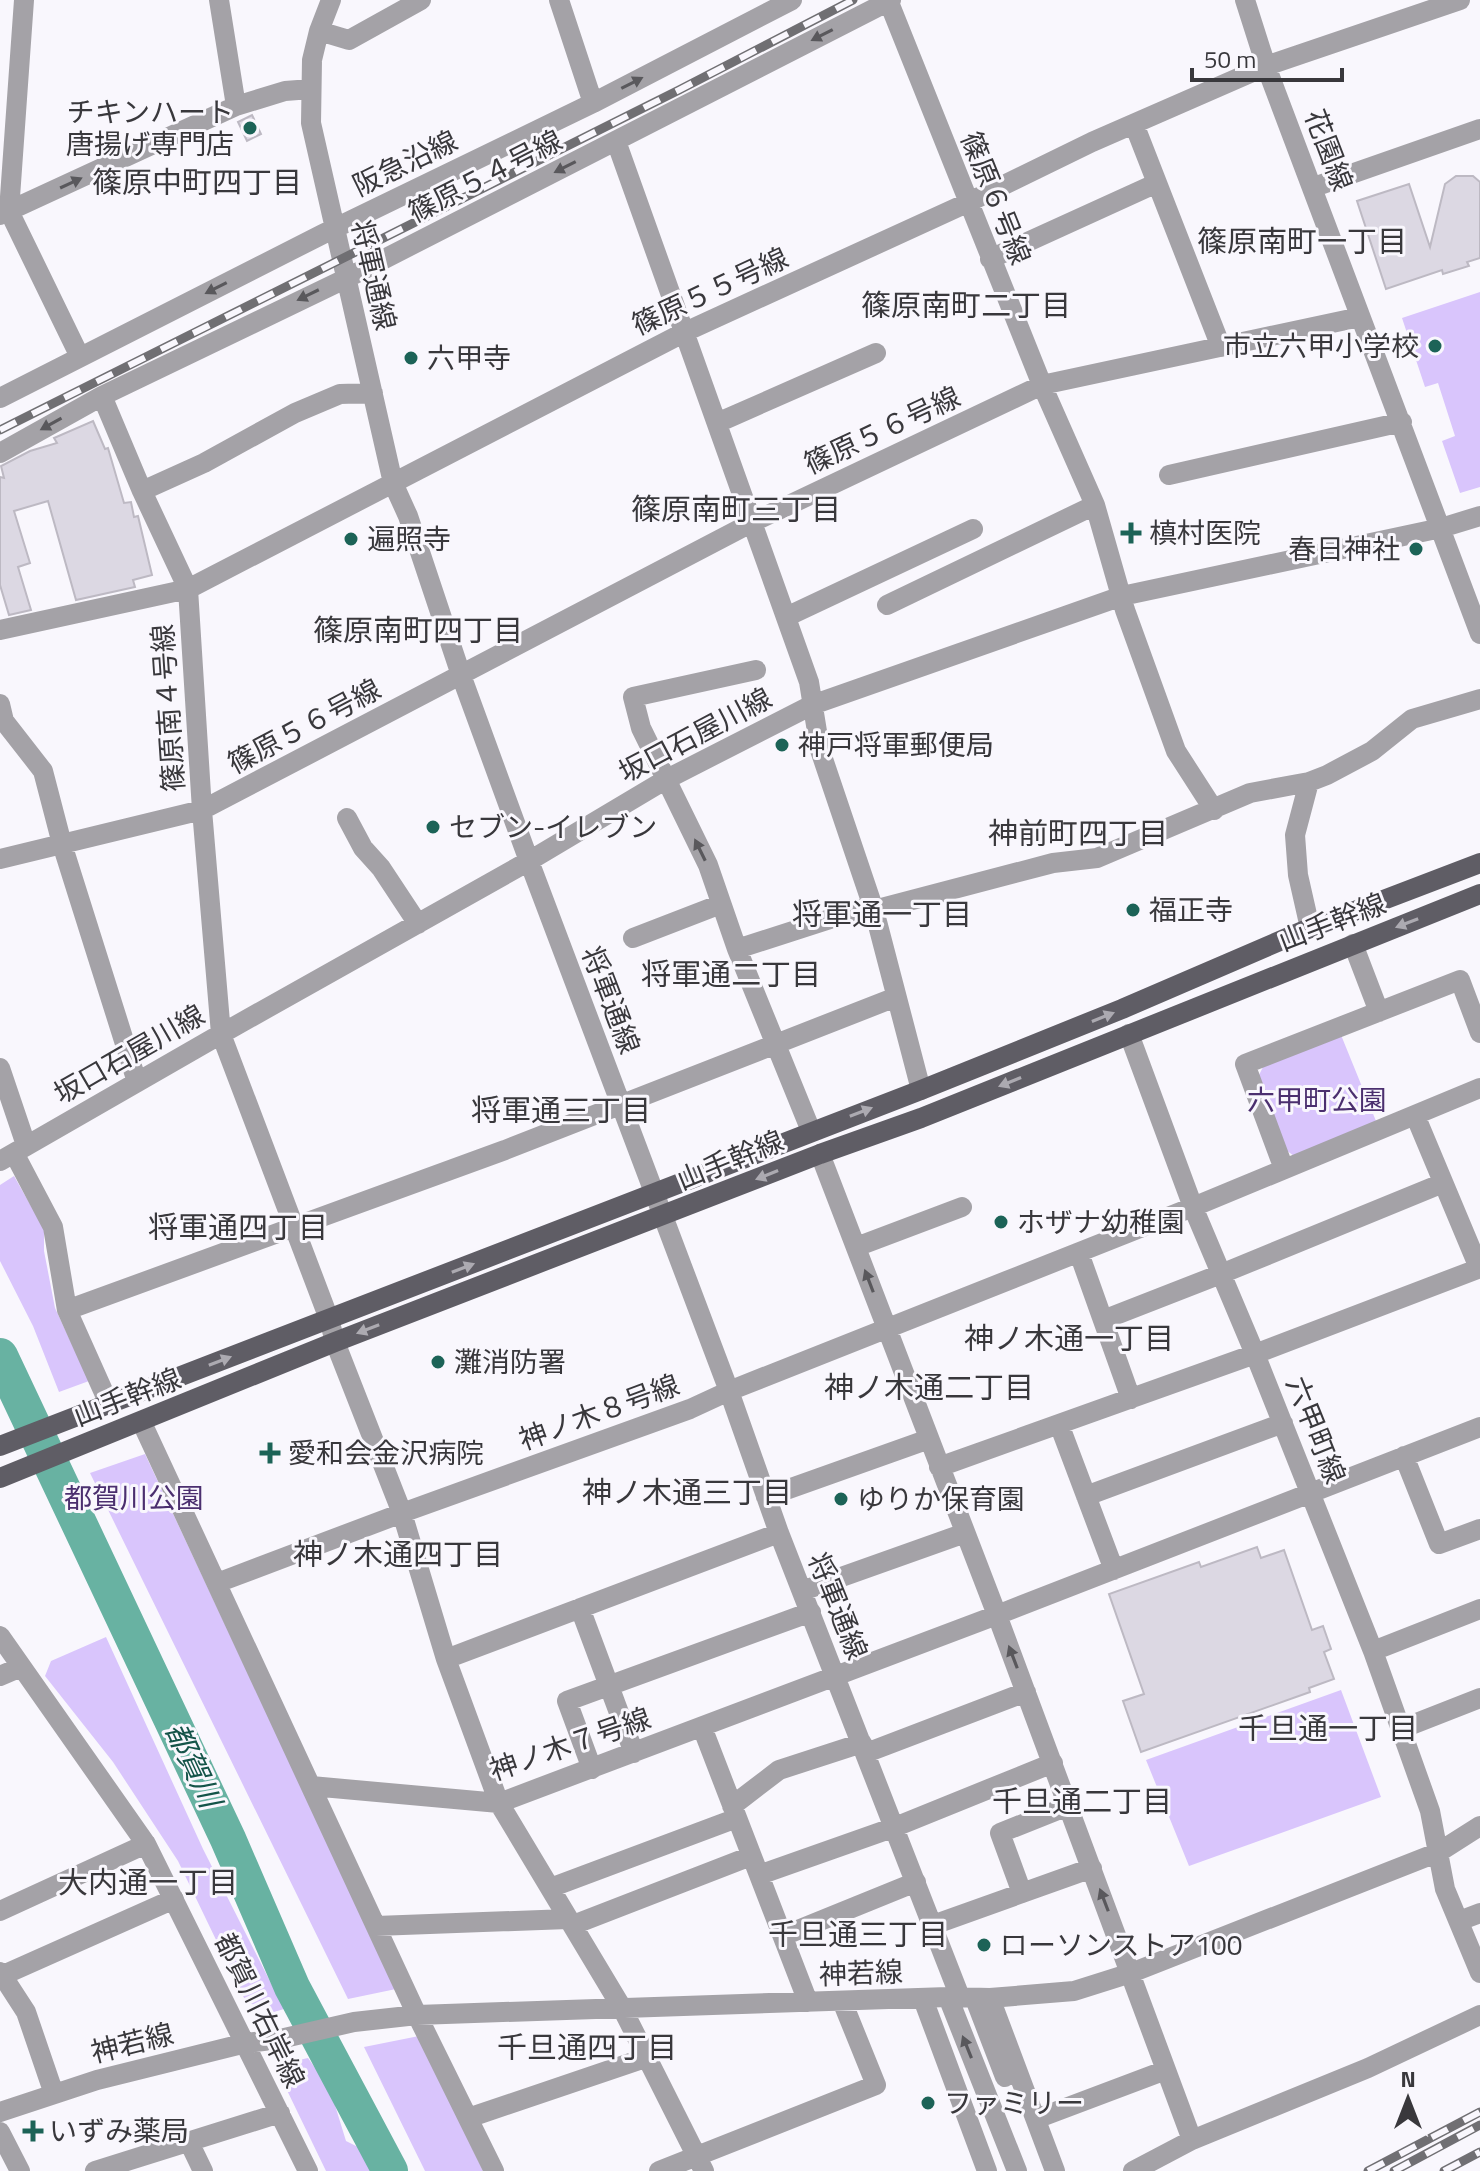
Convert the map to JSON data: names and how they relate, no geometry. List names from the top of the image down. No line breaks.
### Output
{"streets":{"main road":["山手幹線"],"street":["花園線","阪急沿線","篠原５４号線","篠原６号線","将軍通線","篠原５５号線","篠原５６号線","篠原南４号線","坂口石屋川線","神ノ木８号線","六甲町線","神ノ木７号線","神若線","都賀川右岸線"]},"crossings":[["花園線","篠原５５号線"],["花園線","篠原５６号線"],["花園線","坂口石屋川線"],["阪急沿線","将軍通線"],["篠原５４号線","篠原６号線"],["篠原５４号線","将軍通線"],["篠原５４号線","篠原南４号線"],["篠原６号線","篠原５５号線"],["篠原６号線","篠原５６号線"],["篠原６号線","坂口石屋川線"],["将軍通線","篠原５５号線"],["将軍通線","篠原５６号線"],["将軍通線","坂口石屋川線"],["将軍通線","山手幹線"],["将軍通線","神ノ木８号線"],["将軍通線","神ノ木７号線"],["将軍通線","神若線"],["篠原５５号線","篠原南４号線"],["篠原５６号線","篠原南４号線"],["篠原南４号線","坂口石屋川線"],["篠原南４号線","山手幹線"],["篠原南４号線","神ノ木８号線"],["篠原南４号線","神ノ木７号線"],["篠原南４号線","神若線"],["山手幹線","六甲町線"],["神ノ木８号線","六甲町線"],["六甲町線","神ノ木７号線"],["六甲町線","神若線"],["神若線","都賀川右岸線"]],"one_way":["篠原５４号線"],"districts":["篠原中町四丁目","篠原南町一丁目","篠原南町二丁目","篠原南町三丁目","篠原南町四丁目","神前町四丁目","将軍通一丁目","将軍通二丁目","将軍通三丁目","将軍通四丁目","神ノ木通一丁目","神ノ木通二丁目","神ノ木通三丁目","神ノ木通四丁目","千旦通一丁目","千旦通二丁目","大内通一丁目","千旦通三丁目","千旦通四丁目"],"water":["都賀川"],"parks":["六甲町公園","都賀川公園"],"places":{"other":["チキンハート 唐揚げ専門店","市立六甲小学校","六甲寺","遍照寺","春日神社","神戸将軍郵便局","セブン-イレブン","福正寺","ホザナ幼稚園","灘消防署","ゆりか保育園","ローソンストア100","ファミリー"],"health":["槙村医院","愛和会金沢病院","いずみ薬局"]},"scale_bar":"50 m","north":"top"}
